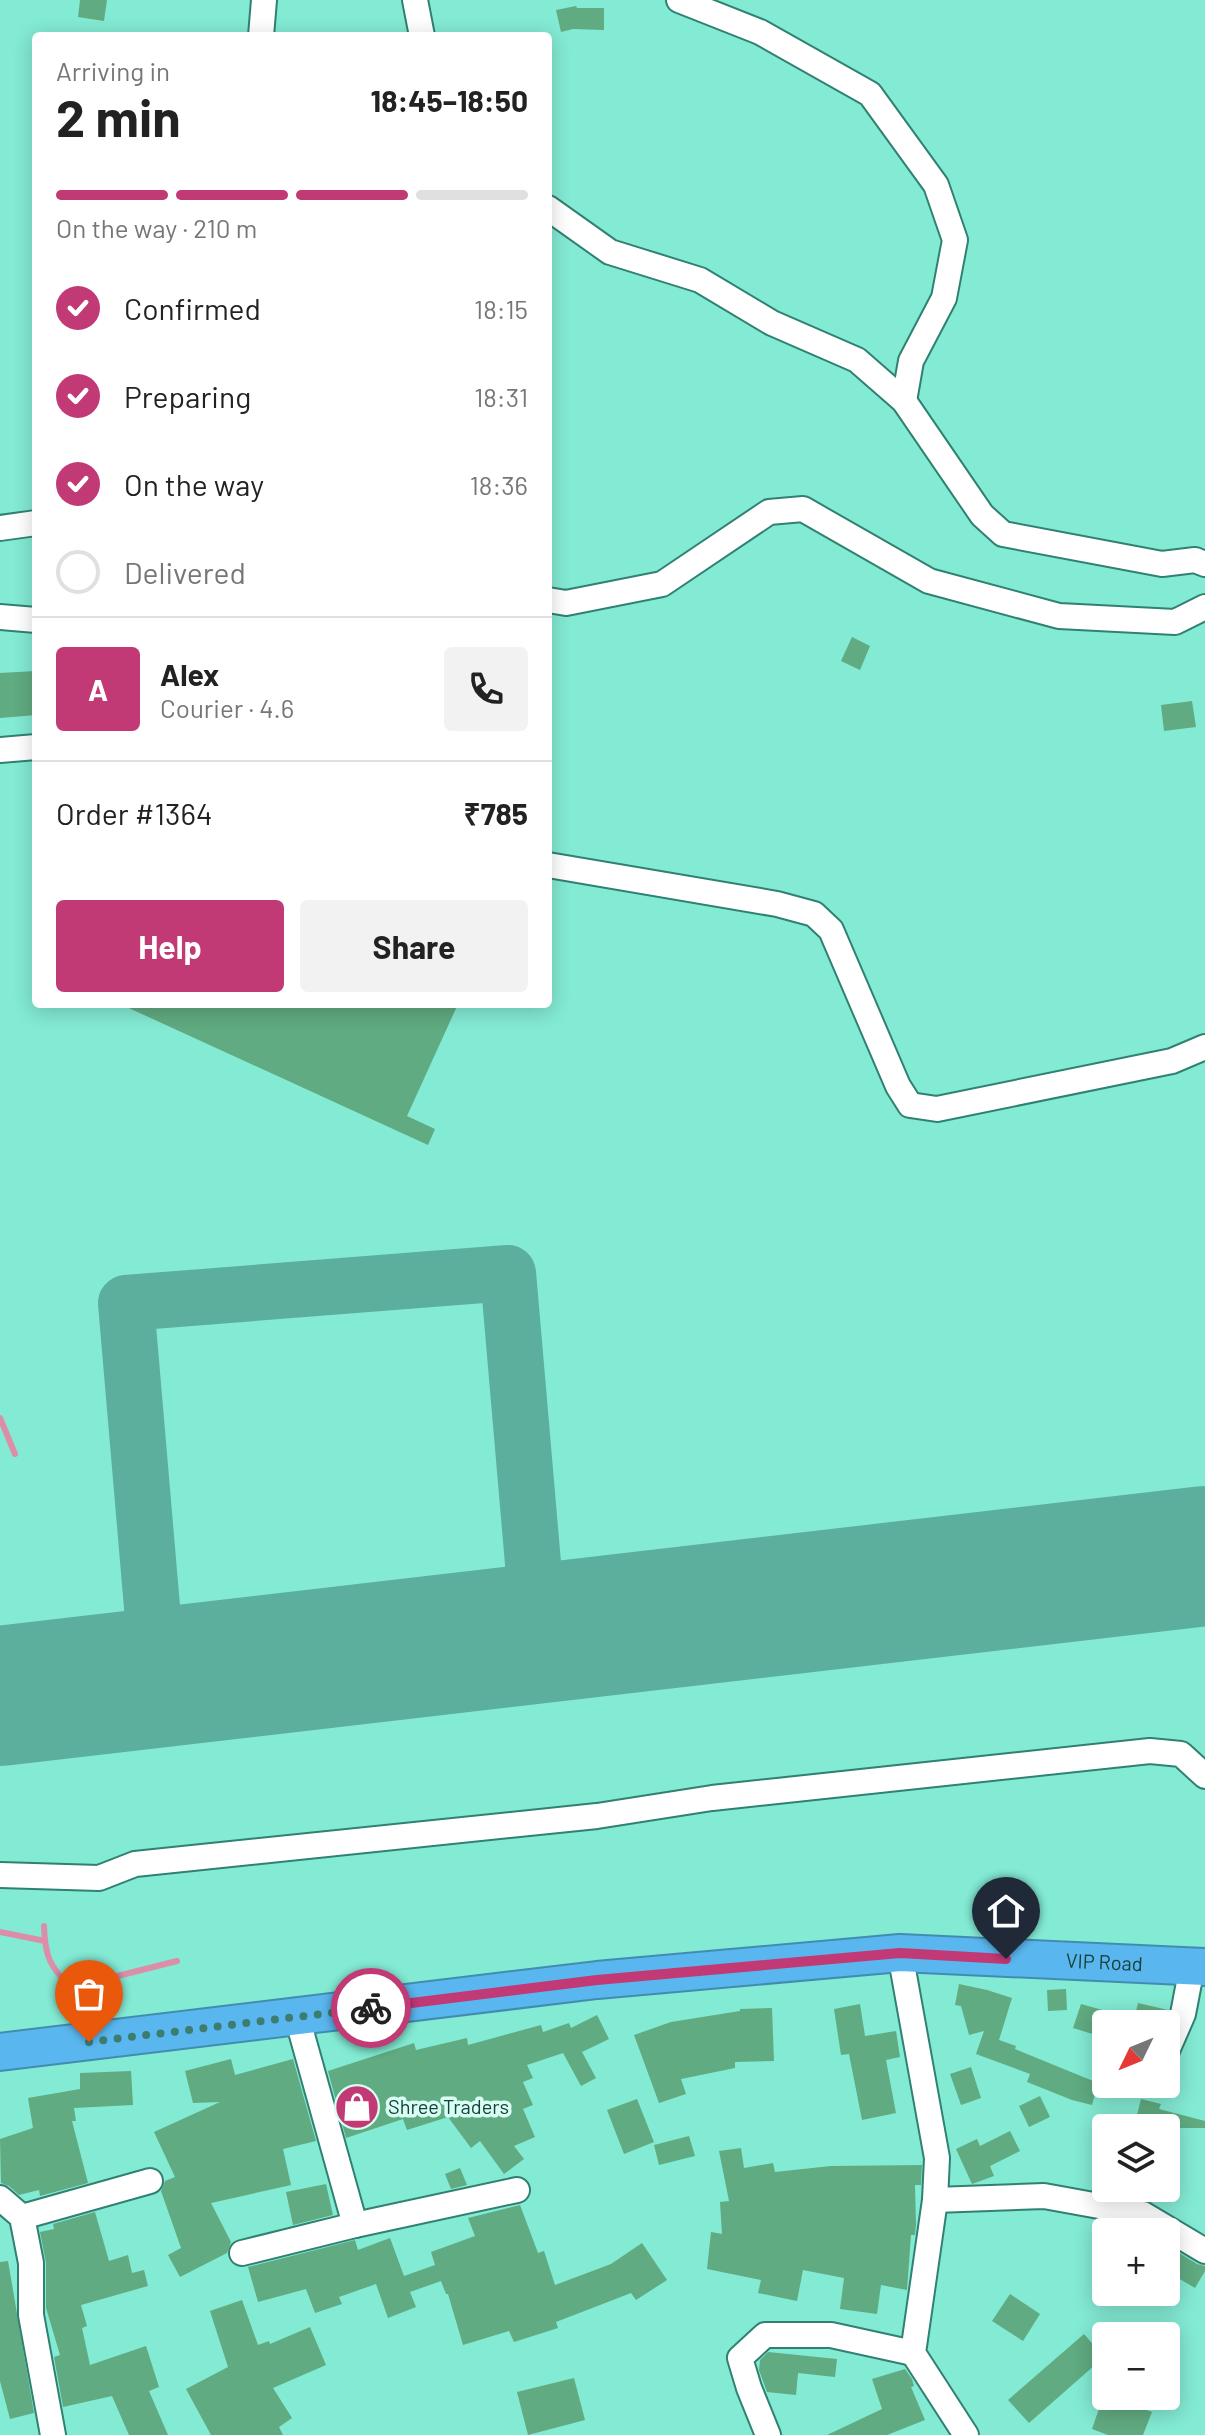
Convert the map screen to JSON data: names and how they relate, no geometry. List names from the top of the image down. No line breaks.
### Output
{"streets":{"highway":["VIP Road"]},"places":{"shop":["Shree Traders"]},"north":"bottom left","page":{"heading":["2 min","Arriving in","18:45–18:50"],"panel":["Alex","Courier · 4.6","Order #1364","₹785"],"bar":"On the way · 210 m","list":[["Confirmed","18:15"],["Preparing","18:31"],["On the way","18:36"],"Delivered"],"round":"A","buttons":["Help","Share"],"map_buttons":["+","−"]}}
